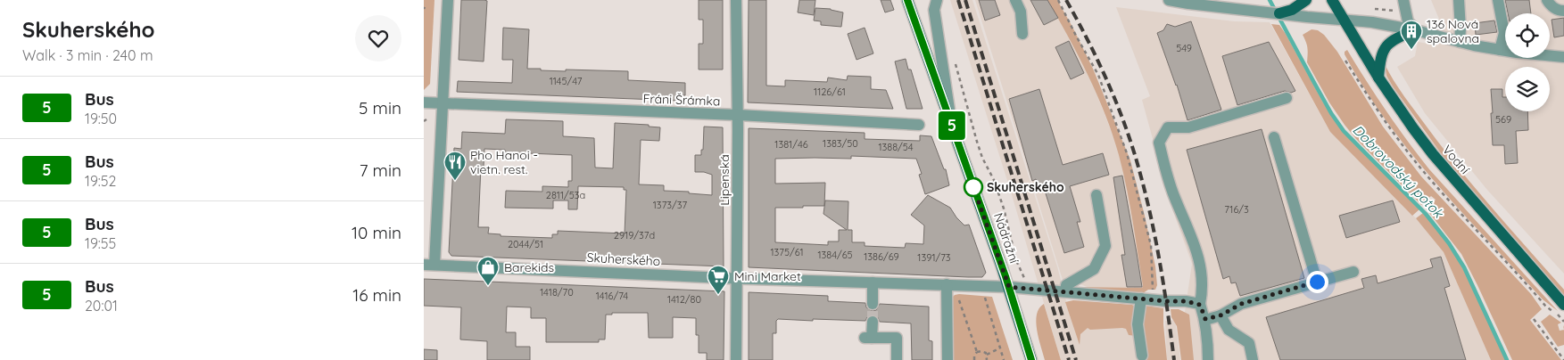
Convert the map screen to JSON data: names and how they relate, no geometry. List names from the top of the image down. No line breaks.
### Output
{"streets":{"main road":["Vodní","Nádražní"],"street":["Fráni Šrámka","Lipenská","Skuherského"]},"crossings":[["Fráni Šrámka","Lipenská"],["Lipenská","Skuherského"],["Nádražní","Skuherského"]],"water":["Dobrovodský potok"],"places":{"building":["136 Nová spalovna"],"restaurant":["Pho Hanoi - vietn. rest."],"other":["Skuherského"],"shop":["Barekids"],"supermarket":["Mini Market"]},"lines":["bus line 5"],"house_numbers":["549","1145/47","1126/61","569","1383/50","1381/46","1388/54","2811/53a","1373/37","716/3","2919/37d","2044/51","1375/61","1384/65","1386/69","1391/73","1418/70","1416/74","1412/80"],"page":{"heading":["Skuherského","Walk · 3 min · 240 m"],"on_map":"5","list":[{"mark":"5","name":"Bus","note":"19:50","value":"5 min"},{"mark":"5","name":"Bus","note":"19:52","value":"7 min"},{"mark":"5","name":"Bus","note":"19:55","value":"10 min"},{"mark":"5","name":"Bus","note":"20:01","value":"16 min"}]}}
